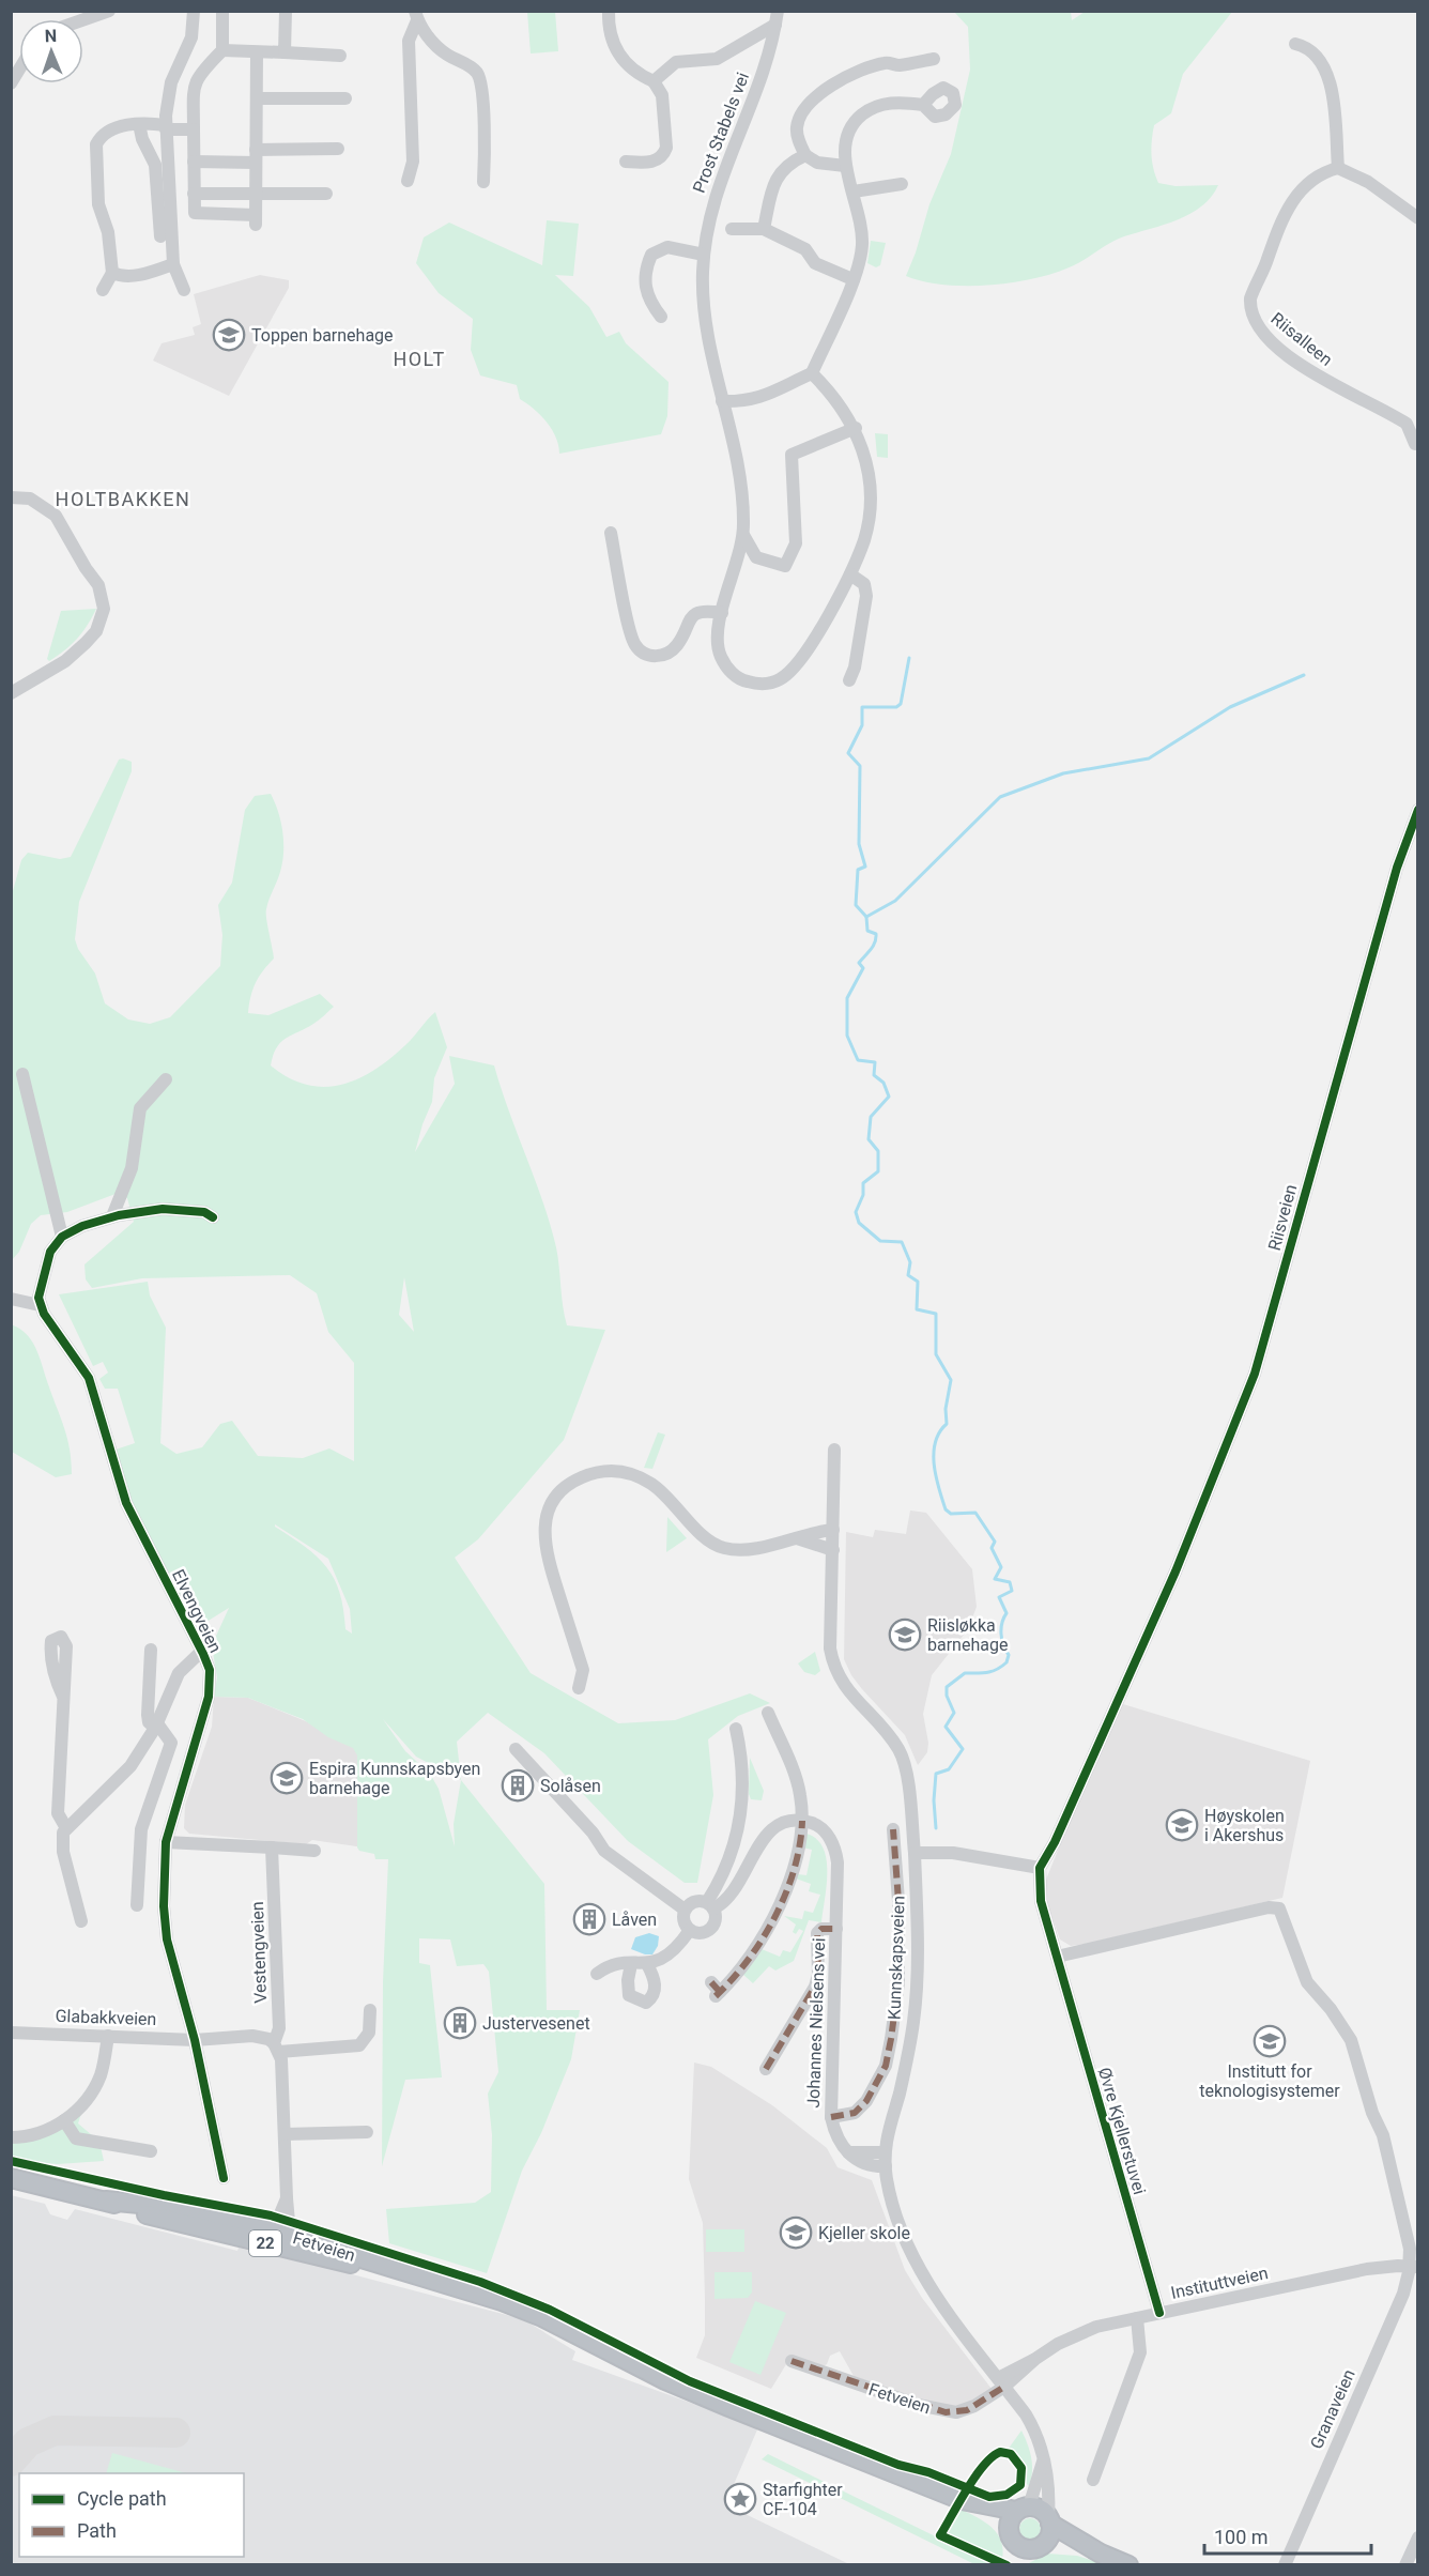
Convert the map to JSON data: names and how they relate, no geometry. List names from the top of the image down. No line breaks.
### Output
{"streets":{"highway":["22","Fetveien"],"street":["Prost Stabels vei","Riisalleen","Riisveien","Elvengveien","Vestengveien","Kunnskapsveien","Glabakkveien","Johannes Nielsens vei","Øvre Kjellerstuvei","Instituttveien","Granaveien"]},"crossings":[["Elvengveien","Glabakkveien"],["Vestengveien","Glabakkveien"],["Vestengveien","Fetveien"],["Kunnskapsveien","22"],["Kunnskapsveien","Fetveien"],["Kunnskapsveien","Instituttveien"],["Øvre Kjellerstuvei","Instituttveien"],["22","Fetveien"],["Fetveien","Instituttveien"],["Instituttveien","Granaveien"]],"districts":["HOLT","HOLTBAKKEN"],"places":{"school or university":["Toppen barnehage","Riisløkka barnehage","Espira Kunnskapsbyen barnehage","Høyskolen i Akershus","Institutt for teknologisystemer","Kjeller skole"],"building":["Solåsen","Låven","Justervesenet"],"place":["Starfighter CF-104"]},"legend":["Cycle path","Path"],"scale_bar":"100 m","north":"top"}
